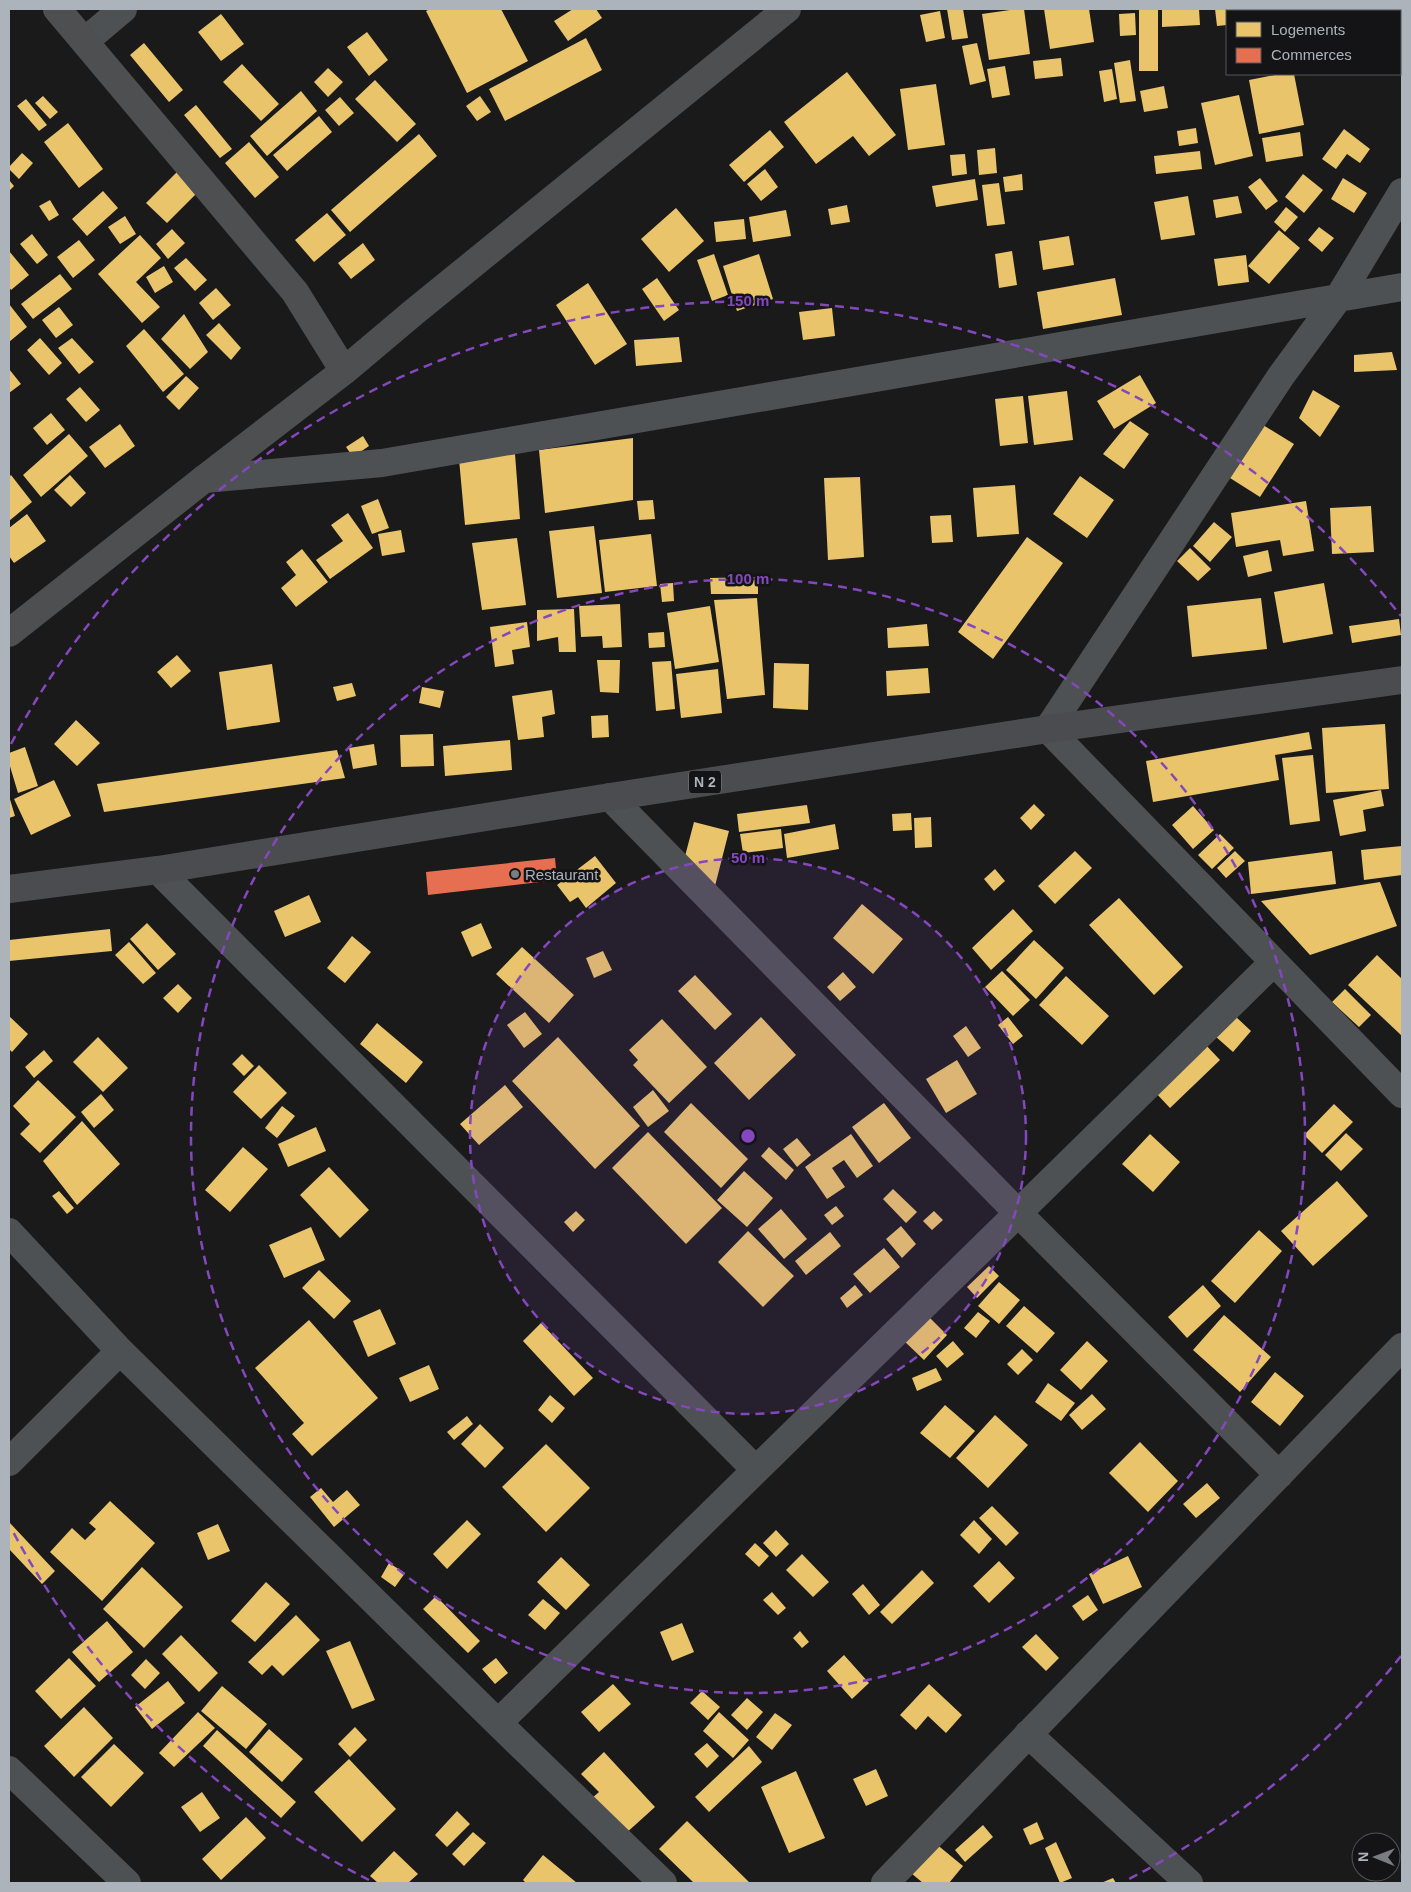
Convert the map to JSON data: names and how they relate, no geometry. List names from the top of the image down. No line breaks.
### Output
{"streets":{"main road":["N 2"]},"places":["Restaurant"],"legend":["Logements","Commerces"],"north":"left","rings":["150 m","100 m","50 m"]}
